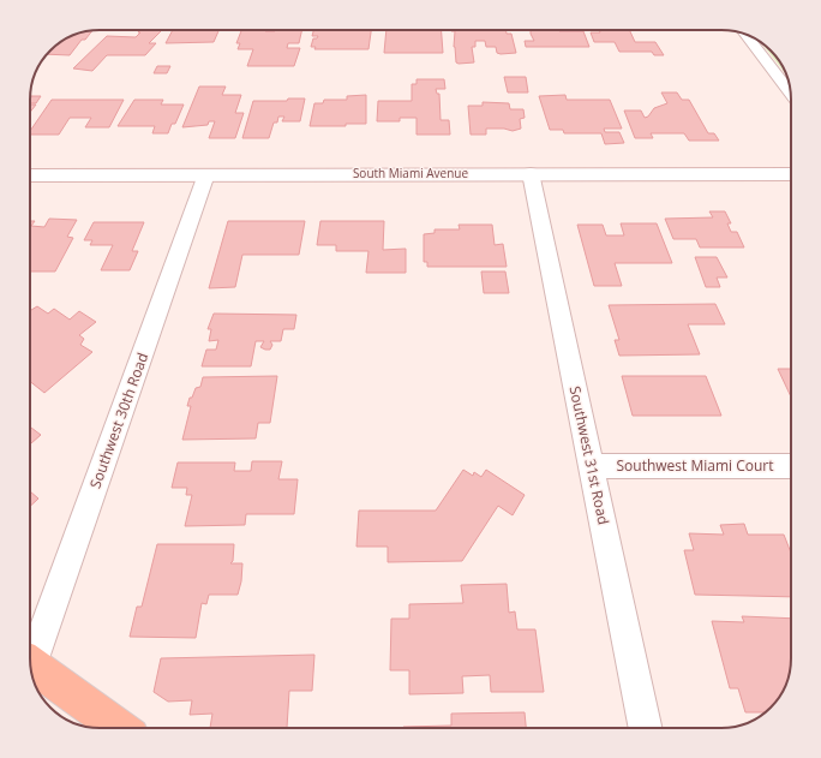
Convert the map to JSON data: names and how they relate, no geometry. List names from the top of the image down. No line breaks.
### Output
{"streets":{"main road":["South Miami Avenue"],"street":["Southwest 30th Road","Southwest 31st Road","Southwest Miami Court"]},"crossings":[["South Miami Avenue","Southwest 30th Road"],["South Miami Avenue","Southwest 31st Road"],["Southwest 31st Road","Southwest Miami Court"]]}
